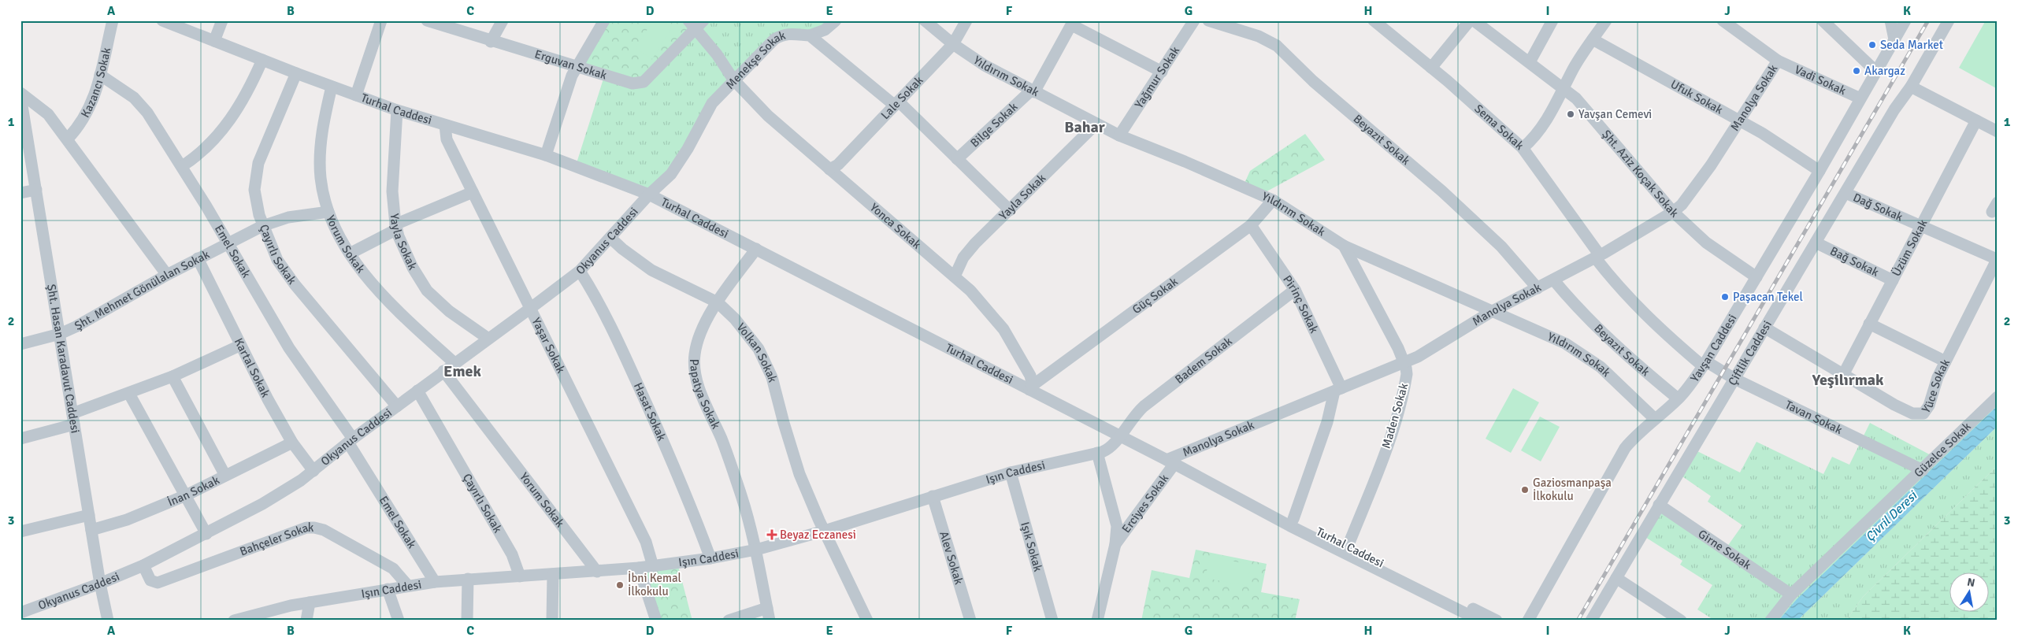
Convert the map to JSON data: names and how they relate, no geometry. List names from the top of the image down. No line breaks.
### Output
{"streets":{"street":["Menekşe Sokak","Erguvan Sokak","Yıldırım Sokak","Yağmur Sokak","Vadi Sokak","Kazancı Sokak","Ufuk Sokak","Manolya Sokak","Lale Sokak","Turhal Caddesi","Bilge Sokak","Sema Sokak","Beyazıt Sokak","Şht. Aziz Koçak Sokak","Yayla Sokak","Dağ Sokak","Yonca Sokak","Okyanus Caddesi","Yorum Sokak","Üzüm Sokak","Emel Sokak","Çayırlı Sokak","Bağ Sokak","Şht. Mehmet Gönülalan Sokak","Güç Sokak","Pirinç Sokak","Yaşar Sokak","Yavşan Caddesi","Çiftlik Caddesi","Volkan Sokak","Şht. Hasan Karadavut Caddesi","Badem Sokak","Kartal Sokak","Yüce Sokak","Papatya Sokak","Hasat Sokak","Maden Sokak","Tavan Sokak","Güzelce Sokak","Işın Caddesi","İnan Sokak","Erciyes Sokak","Bahçeler Sokak","Işık Sokak","Girne Sokak","Alev Sokak"]},"crossings":[["Menekşe Sokak","Turhal Caddesi"],["Menekşe Sokak","Yonca Sokak"],["Menekşe Sokak","Okyanus Caddesi"],["Erguvan Sokak","Yonca Sokak"],["Yıldırım Sokak","Yağmur Sokak"],["Yıldırım Sokak","Manolya Sokak"],["Yıldırım Sokak","Lale Sokak"],["Yıldırım Sokak","Bilge Sokak"],["Yıldırım Sokak","Yayla Sokak"],["Yıldırım Sokak","Güç Sokak"],["Yıldırım Sokak","Yavşan Caddesi"],["Yıldırım Sokak","Maden Sokak"],["Vadi Sokak","Manolya Sokak"],["Vadi Sokak","Yavşan Caddesi"],["Kazancı Sokak","Emel Sokak"],["Ufuk Sokak","Manolya Sokak"],["Ufuk Sokak","Yavşan Caddesi"],["Manolya Sokak","Turhal Caddesi"],["Manolya Sokak","Sema Sokak"],["Manolya Sokak","Beyazıt Sokak"],["Manolya Sokak","Şht. Aziz Koçak Sokak"],["Manolya Sokak","Pirinç Sokak"],["Manolya Sokak","Maden Sokak"],["Manolya Sokak","Erciyes Sokak"],["Lale Sokak","Yonca Sokak"],["Turhal Caddesi","Yayla Sokak"],["Turhal Caddesi","Yonca Sokak"],["Turhal Caddesi","Okyanus Caddesi"],["Turhal Caddesi","Yorum Sokak"],["Turhal Caddesi","Çayırlı Sokak"],["Turhal Caddesi","Güç Sokak"],["Turhal Caddesi","Yaşar Sokak"],["Turhal Caddesi","Badem Sokak"],["Turhal Caddesi","Papatya Sokak"],["Turhal Caddesi","Maden Sokak"],["Turhal Caddesi","Işın Caddesi"],["Turhal Caddesi","Erciyes Sokak"],["Sema Sokak","Yavşan Caddesi"],["Sema Sokak","Tavan Sokak"],["Beyazıt Sokak","Yavşan Caddesi"],["Şht. Aziz Koçak Sokak","Yavşan Caddesi"],["Yayla Sokak","Yonca Sokak"],["Yayla Sokak","Okyanus Caddesi"],["Dağ Sokak","Üzüm Sokak"],["Dağ Sokak","Çiftlik Caddesi"],["Dağ Sokak","Yüce Sokak"],["Yonca Sokak","Güç Sokak"],["Okyanus Caddesi","Yorum Sokak"],["Okyanus Caddesi","Emel Sokak"],["Okyanus Caddesi","Çayırlı Sokak"],["Okyanus Caddesi","Yaşar Sokak"],["Okyanus Caddesi","Volkan Sokak"],["Okyanus Caddesi","Şht. Hasan Karadavut Caddesi"],["Okyanus Caddesi","Kartal Sokak"],["Okyanus Caddesi","Hasat Sokak"],["Okyanus Caddesi","Bahçeler Sokak"],["Yorum Sokak","Şht. Mehmet Gönülalan Sokak"],["Yorum Sokak","Işın Caddesi"],["Üzüm Sokak","Bağ Sokak"],["Üzüm Sokak","Yüce Sokak"],["Emel Sokak","Şht. Mehmet Gönülalan Sokak"],["Emel Sokak","Işın Caddesi"],["Çayırlı Sokak","Şht. Mehmet Gönülalan Sokak"],["Çayırlı Sokak","Işın Caddesi"],["Bağ Sokak","Çiftlik Caddesi"],["Şht. Mehmet Gönülalan Sokak","Şht. Hasan Karadavut Caddesi"],["Şht. Mehmet Gönülalan Sokak","Kartal Sokak"],["Güç Sokak","Pirinç Sokak"],["Pirinç Sokak","Badem Sokak"],["Yaşar Sokak","Işın Caddesi"],["Yavşan Caddesi","Tavan Sokak"],["Çiftlik Caddesi","Yüce Sokak"],["Çiftlik Caddesi","Tavan Sokak"],["Çiftlik Caddesi","Girne Sokak"],["Volkan Sokak","Papatya Sokak"],["Volkan Sokak","Işın Caddesi"],["Şht. Hasan Karadavut Caddesi","İnan Sokak"],["Badem Sokak","Işın Caddesi"],["Kartal Sokak","İnan Sokak"],["Papatya Sokak","Işın Caddesi"],["Hasat Sokak","Işın Caddesi"],["Tavan Sokak","Güzelce Sokak"],["Güzelce Sokak","Girne Sokak"],["Işın Caddesi","Erciyes Sokak"],["Işın Caddesi","Bahçeler Sokak"],["Işın Caddesi","Işık Sokak"],["Işın Caddesi","Alev Sokak"]],"districts":["Bahar","Emek","Yeşilırmak"],"water":["Çivril Deresi"],"places":{"other":["Seda Market","Akargaz","Yavşan Cemevi","Paşacan Tekel","Gaziosmanpaşa İlkokulu","İbni Kemal İlkokulu"],"health":["Beyaz Eczanesi"]},"north":"top","grid":{"columns":["A","B","C","D","E","F","G","H","I","J","K"],"rows":["1","2","3"]}}
